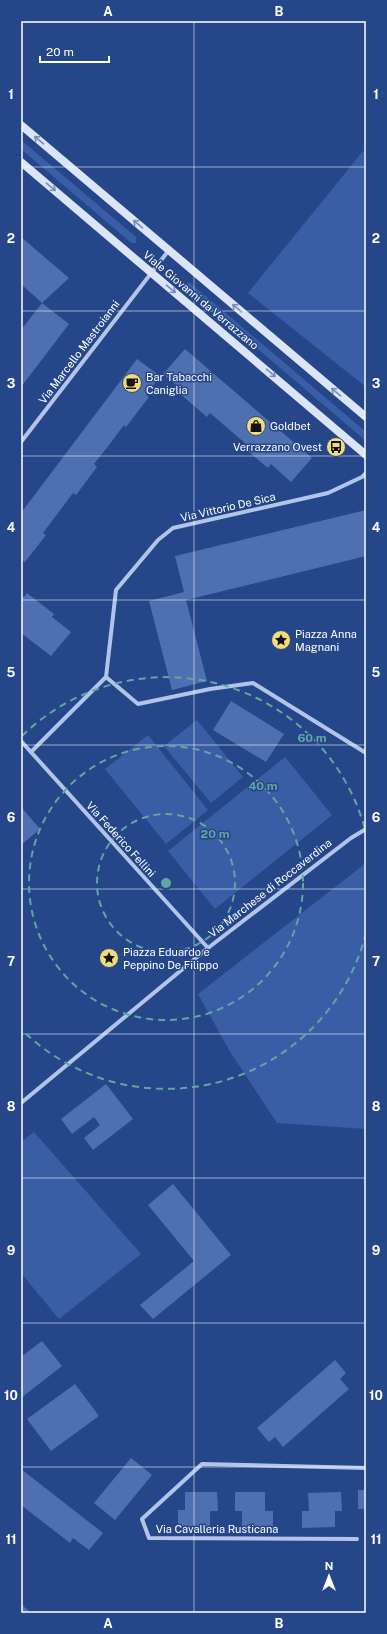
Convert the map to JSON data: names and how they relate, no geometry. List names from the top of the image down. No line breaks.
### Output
{"streets":{"main road":["Viale Giovanni da Verrazzano"],"street":["Via Marcello Mastroianni","Via Vittorio De Sica","Via Federico Fellini","Via Marchese di Roccaverdina","Via Cavalleria Rusticana"]},"crossings":[["Viale Giovanni da Verrazzano","Via Marcello Mastroianni"],["Via Federico Fellini","Via Marchese di Roccaverdina"]],"places":{"cafe":["Bar Tabacchi Caniglia"],"shop":["Goldbet"],"bus stop":["Verrazzano Ovest"],"place":["Piazza Anna Magnani","Piazza Eduardo e Peppino De Filippo"]},"scale_bar":"20 m","north":"top","grid":{"columns":["A","B"],"rows":["1","2","3","4","5","6","7","8","9","10","11"]},"rings":["60 m","40 m","20 m"]}
